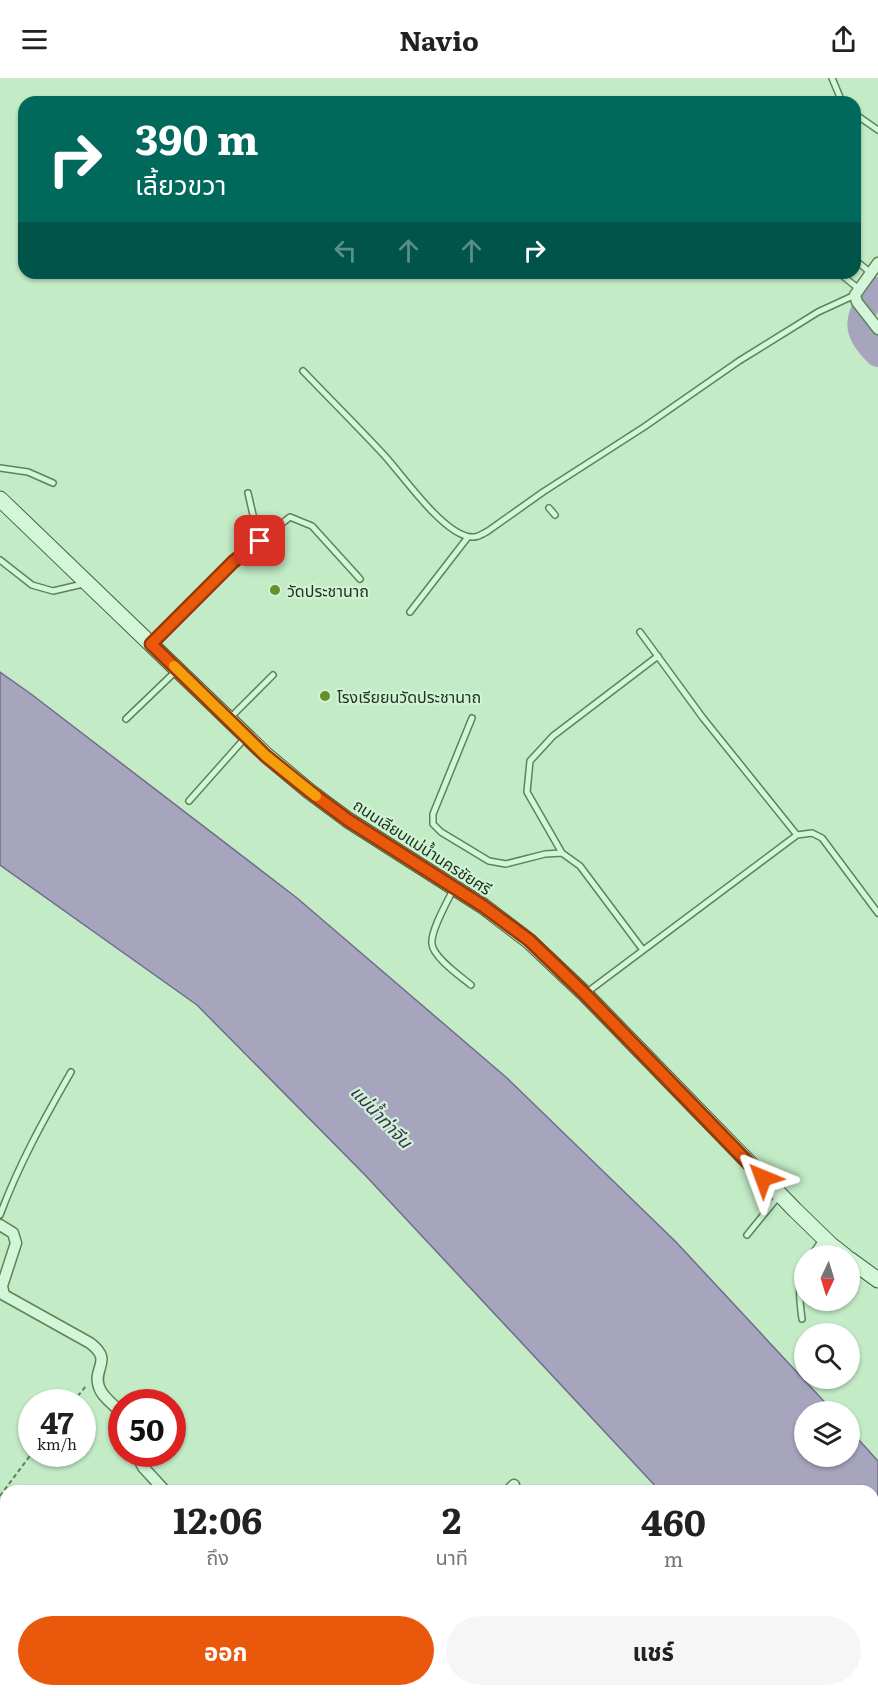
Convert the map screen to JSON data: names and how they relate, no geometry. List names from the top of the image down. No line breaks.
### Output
{"streets":{"main road":["ถนนเลียบแม่น้ำนครชัยศรี"]},"water":["แม่น้ำท่าจีน"],"places":["วัดประชานาถ","โรงเรียยนวัดประชานาถ"],"north":"bottom","page":{"header":"Navio","turn":["390 m","เลี้ยวขวา"],"speed":"47 km/h","limit":"50","eta":["12:06","ถึง","2","นาที","460","m"],"buttons":["ออก","แชร์"]}}
